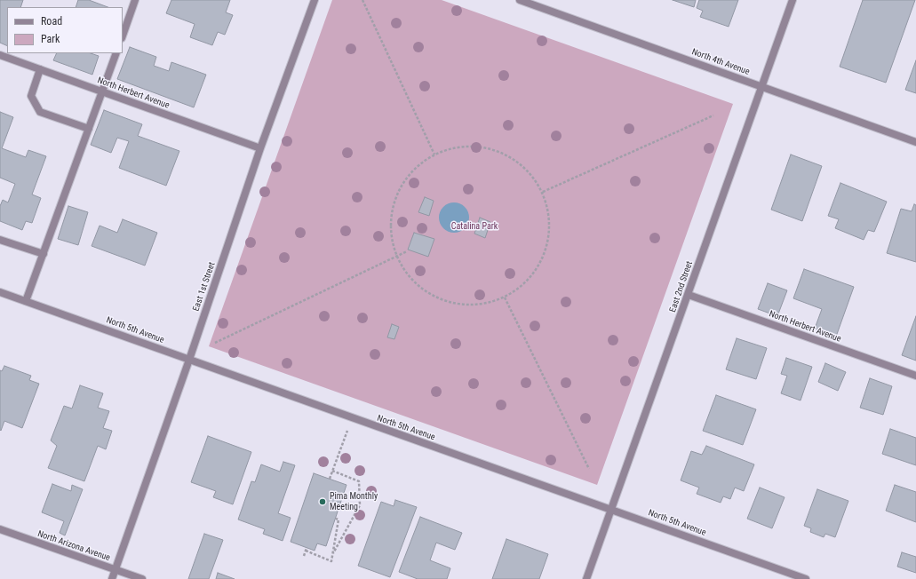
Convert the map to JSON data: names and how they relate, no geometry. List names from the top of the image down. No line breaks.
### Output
{"streets":{"street":["North 4th Avenue","North Herbert Avenue","East 1st Street","East 2nd Street","North 5th Avenue","North Arizona Avenue"]},"crossings":[["North 4th Avenue","East 2nd Street"],["North Herbert Avenue","East 1st Street"],["North Herbert Avenue","East 2nd Street"],["East 1st Street","North 5th Avenue"],["East 1st Street","North Arizona Avenue"],["East 2nd Street","North 5th Avenue"]],"parks":["Catalina Park"],"places":["Pima Monthly Meeting"],"legend":["Road","Park"]}
